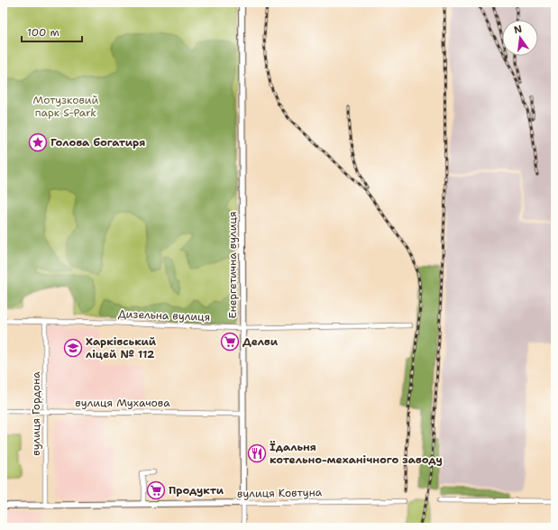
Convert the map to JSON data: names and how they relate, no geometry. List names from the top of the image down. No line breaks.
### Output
{"streets":{"street":["Енергетична вулиця","Дизельна вулиця","вулиця Мухачова","вулиця Гордона","вулиця Ковтуна"]},"crossings":[["Енергетична вулиця","Дизельна вулиця"],["Енергетична вулиця","вулиця Мухачова"],["Енергетична вулиця","вулиця Ковтуна"],["Дизельна вулиця","вулиця Гордона"],["вулиця Мухачова","вулиця Гордона"],["вулиця Гордона","вулиця Ковтуна"]],"parks":["Мотузковий парк S-Park"],"places":{"place":["Голова богатиря"],"supermarket":["Делви","Продукти"],"school or university":["Харківський ліцей № 112"],"restaurant":["Їдальня котельно-механічного заводу"]},"scale_bar":"100 m","north":"top"}
